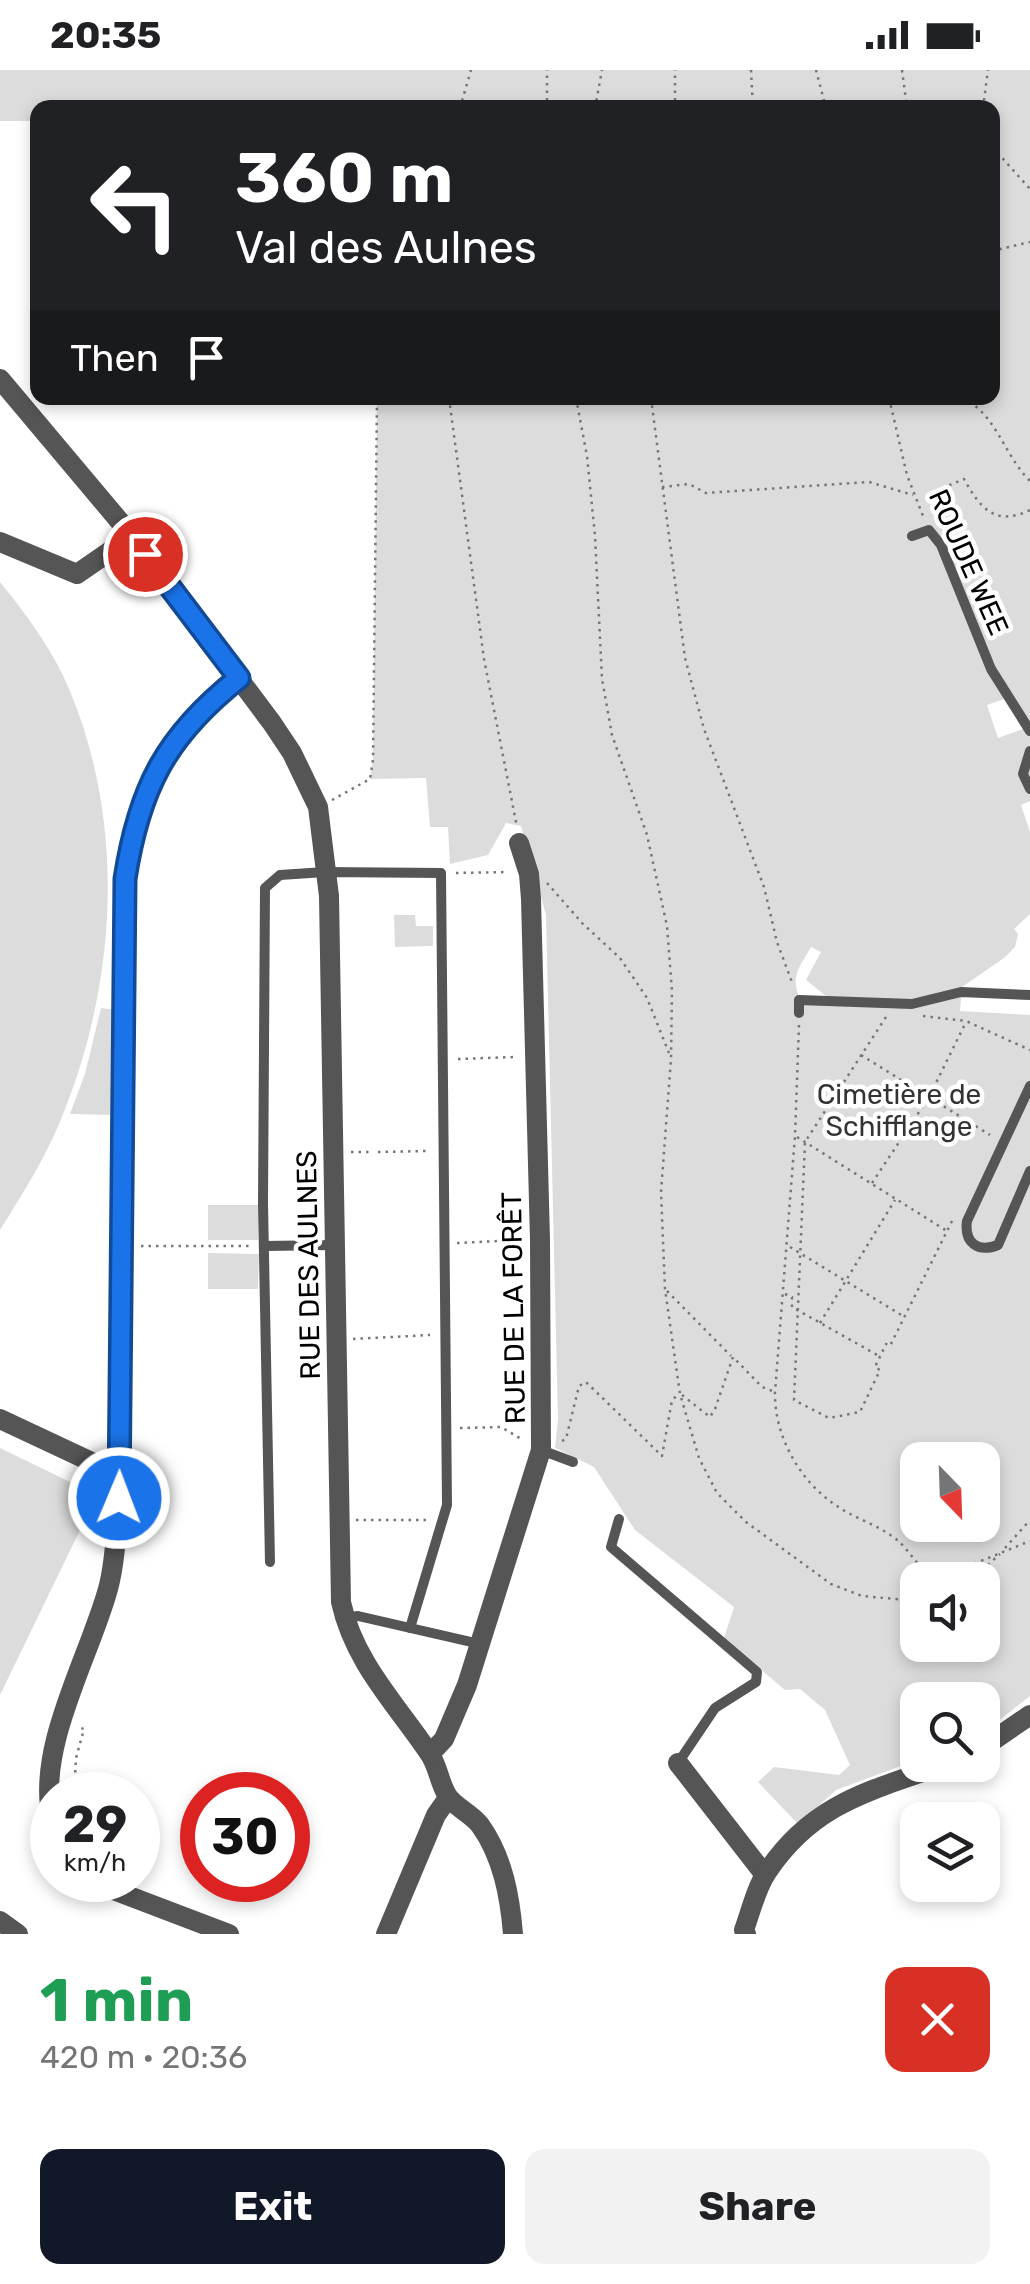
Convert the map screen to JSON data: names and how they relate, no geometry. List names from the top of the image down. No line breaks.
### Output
{"streets":{"street":["RUE DES AULNES","RUE DE LA FORÊT"],"lane":["ROUDE WEE"]},"crossings":[["RUE DES AULNES","RUE DE LA FORÊT"]],"parks":["Cimetière de Schifflange"],"north":"bottom right","page":{"status":"20:35","turn":["360 m","Val des Aulnes"],"then":"Then","speed":"29 km/h","limit":"30","heading":["1 min","420 m · 20:36"],"buttons":["Exit","Share"]}}
